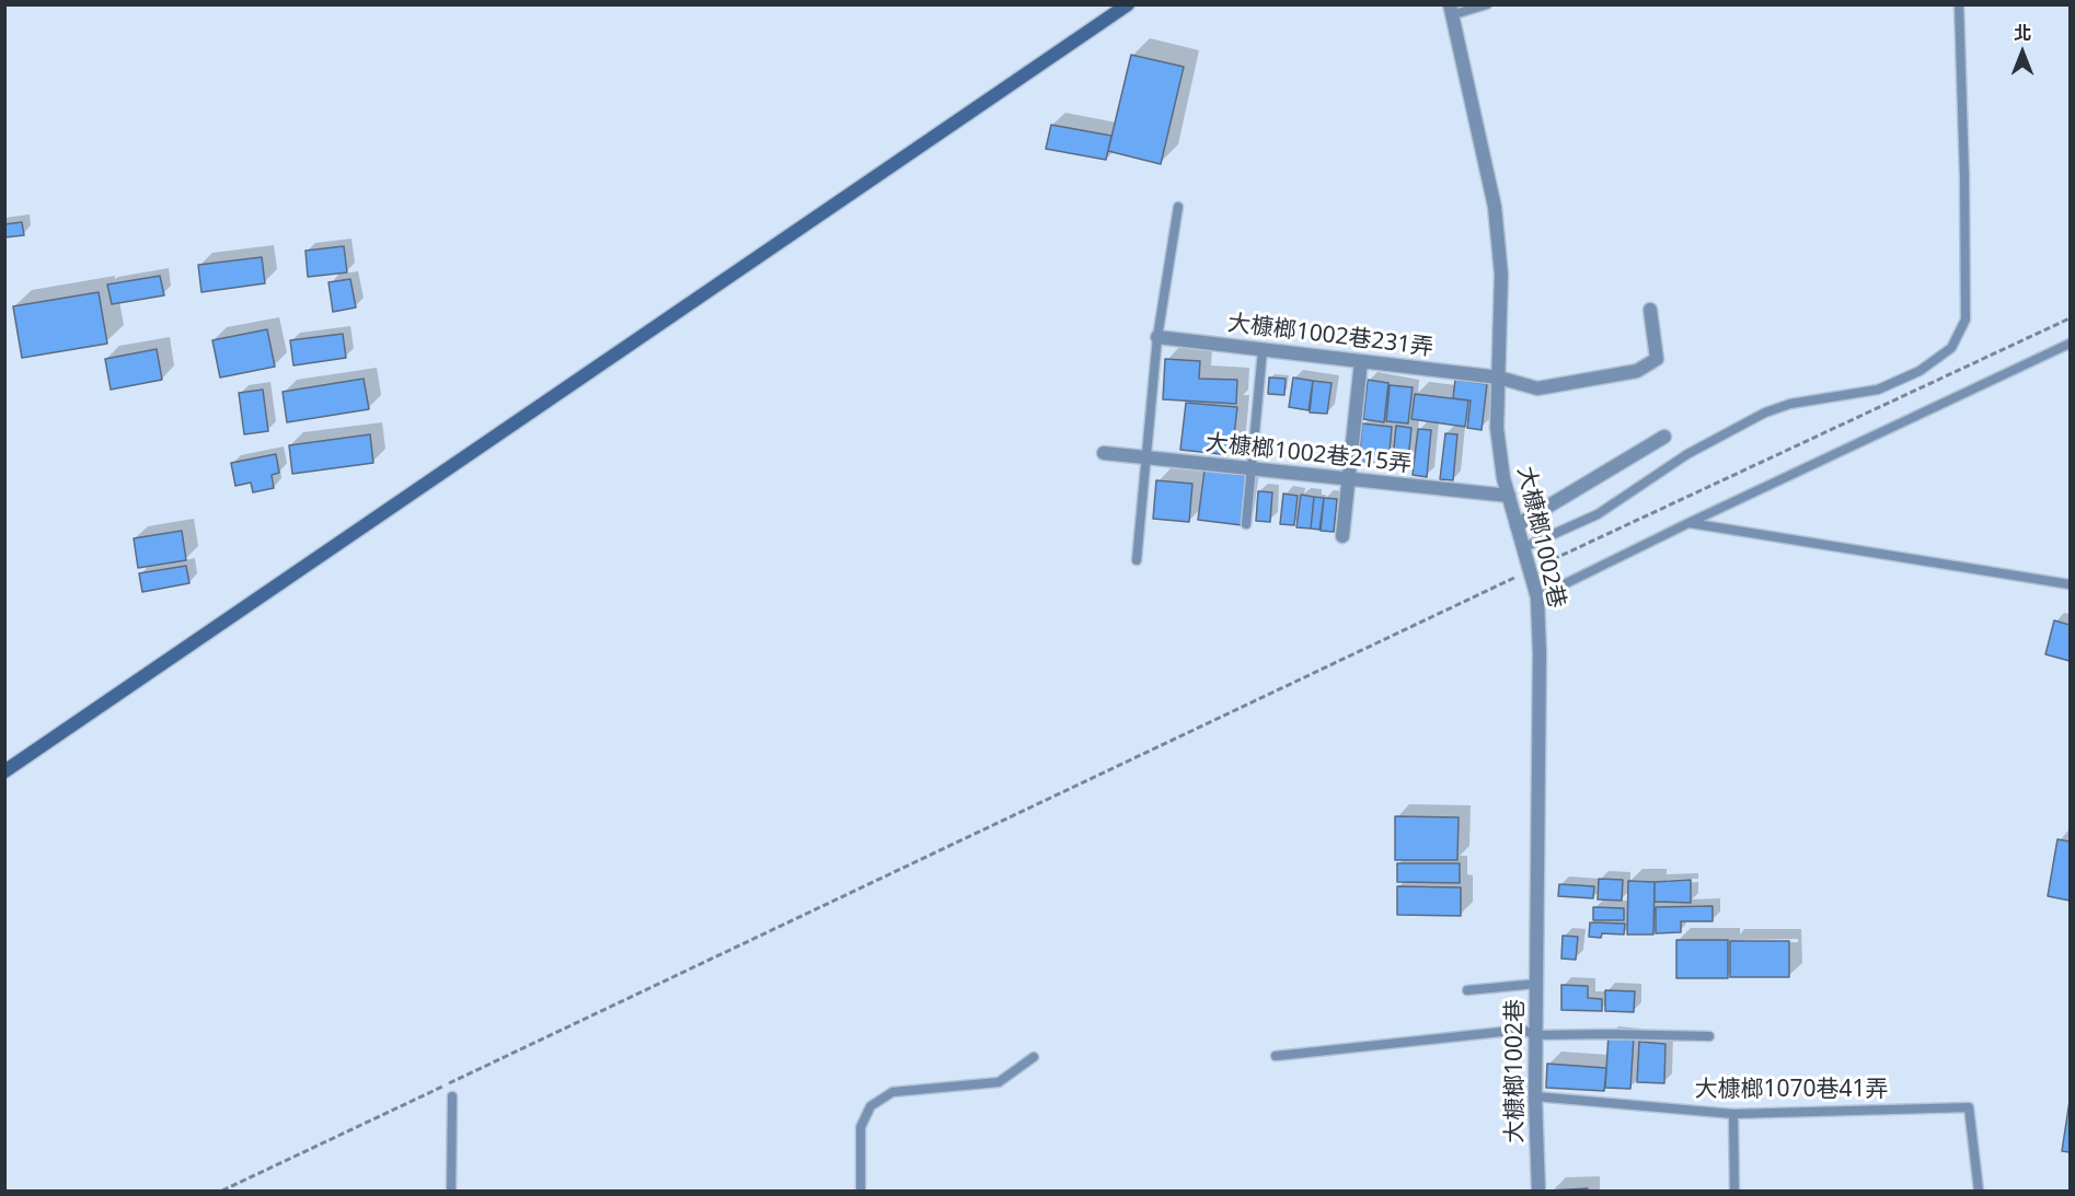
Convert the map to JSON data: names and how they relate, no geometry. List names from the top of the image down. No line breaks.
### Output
{"streets":{"street":["大槺榔1002巷231弄","大槺榔1002巷215弄","大槺榔1002巷"],"lane":["大槺榔1070巷41弄"]},"crossings":[["大槺榔1002巷231弄","大槺榔1002巷"],["大槺榔1002巷215弄","大槺榔1002巷"],["大槺榔1002巷","大槺榔1070巷41弄"]],"north":"top"}
